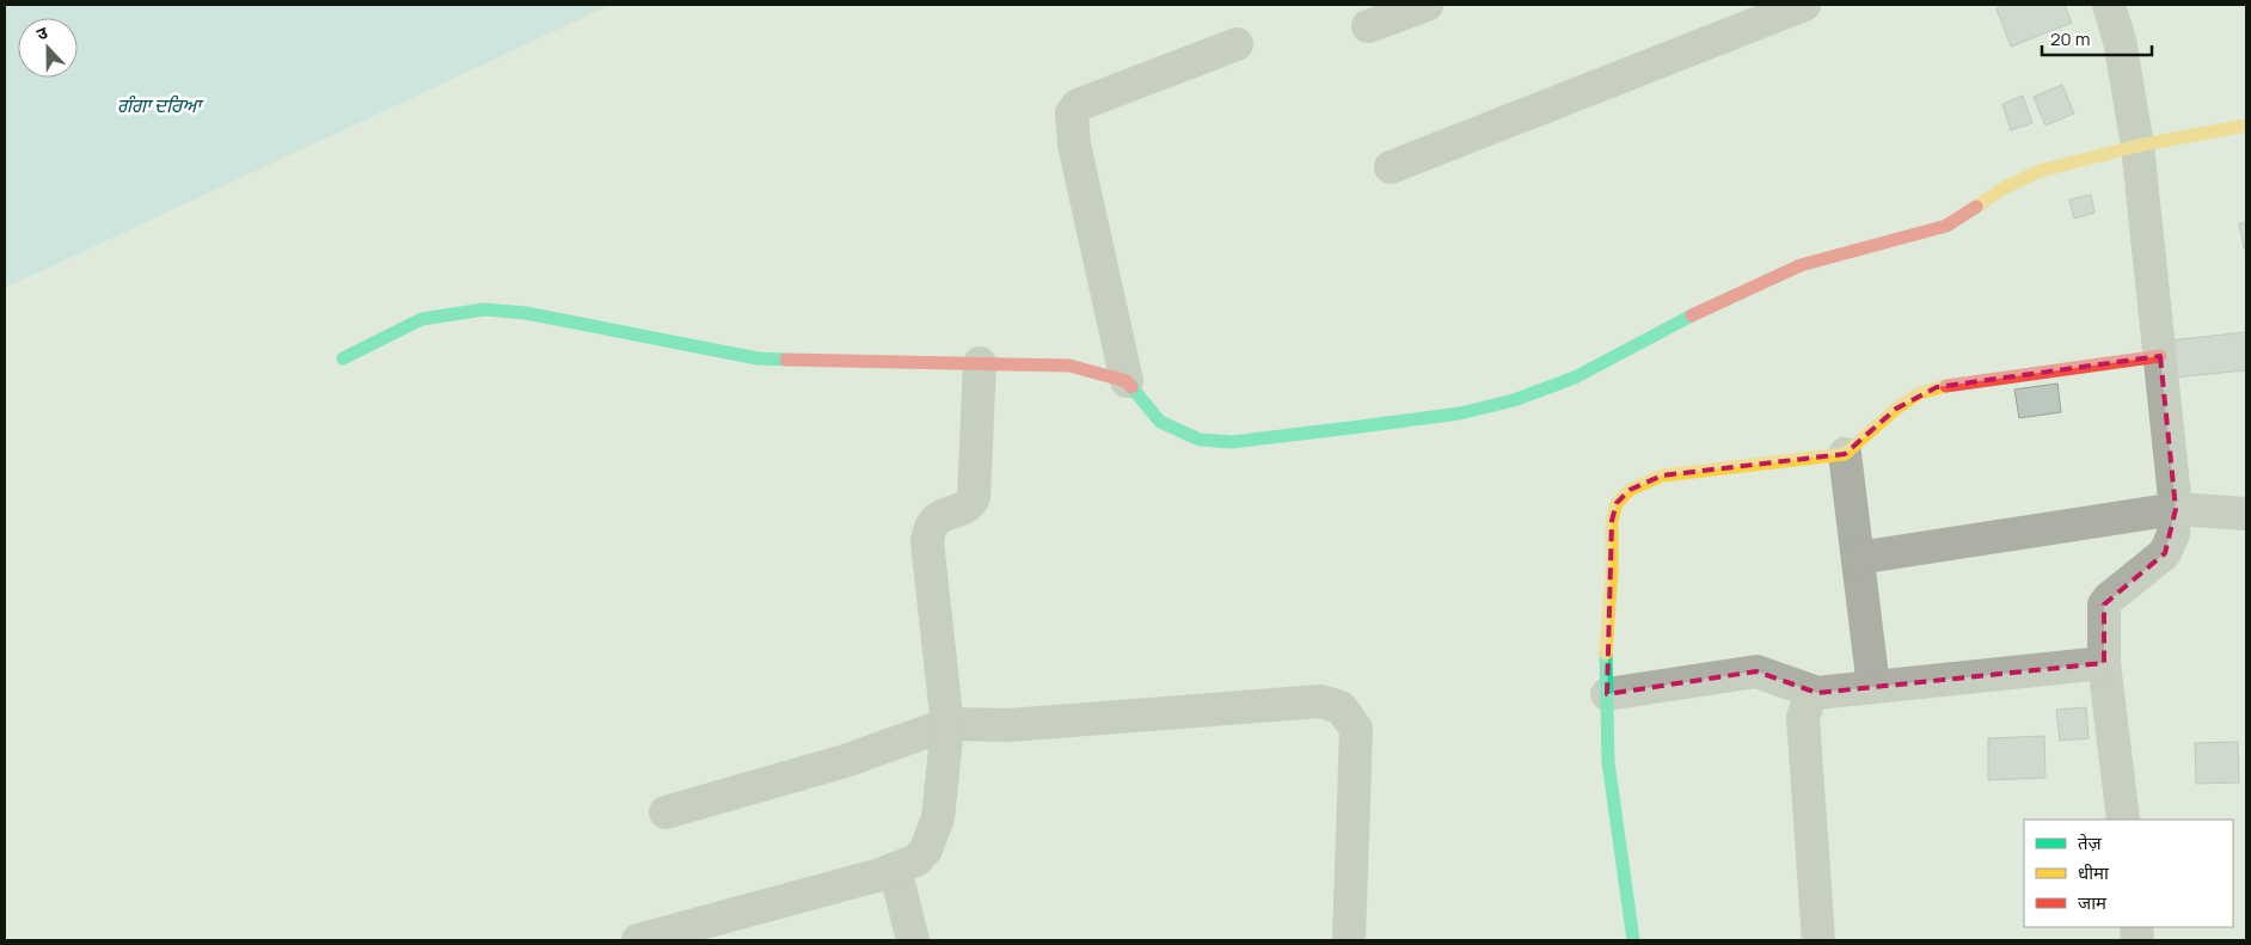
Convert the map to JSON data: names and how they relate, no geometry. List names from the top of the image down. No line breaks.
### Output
{"water":["ਗੰਗਾ ਦਰਿਆ"],"legend":["तेज़","धीमा","जाम"],"scale_bar":"20 m","north":"top"}
